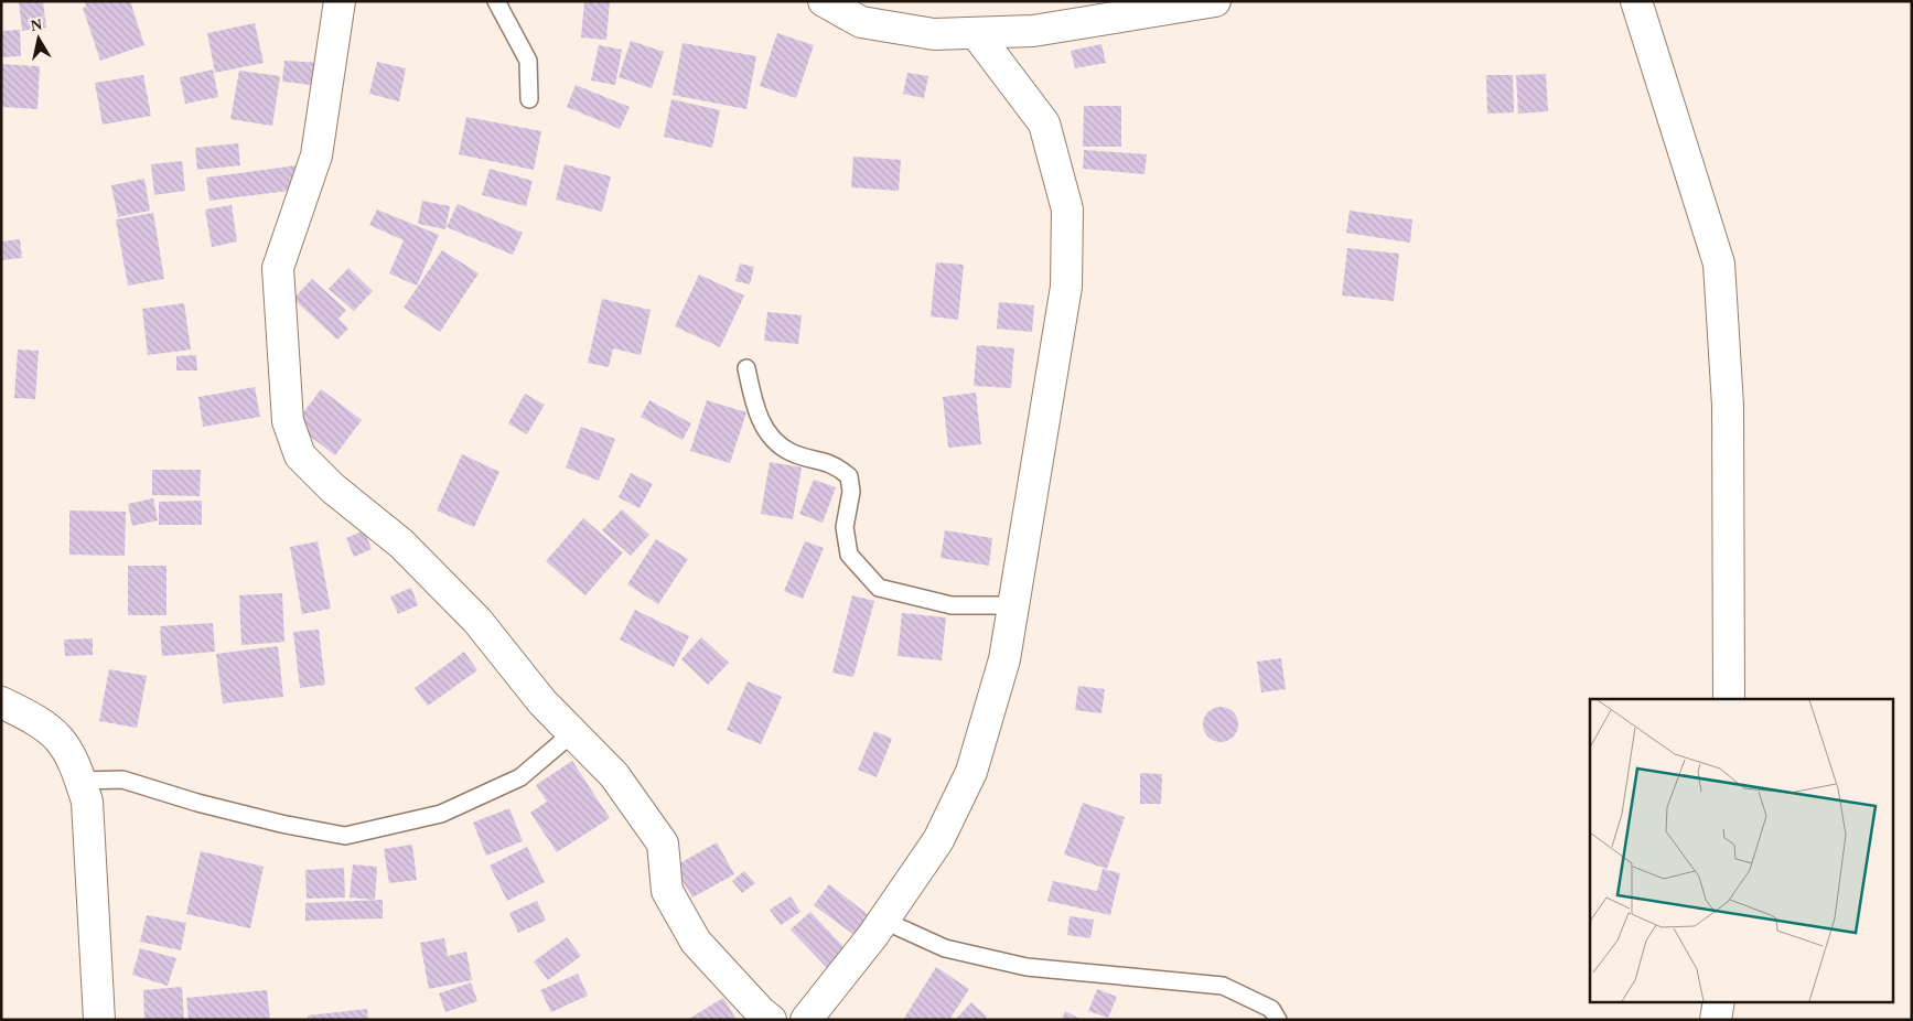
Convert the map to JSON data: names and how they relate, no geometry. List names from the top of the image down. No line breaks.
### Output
{"north":"top"}
